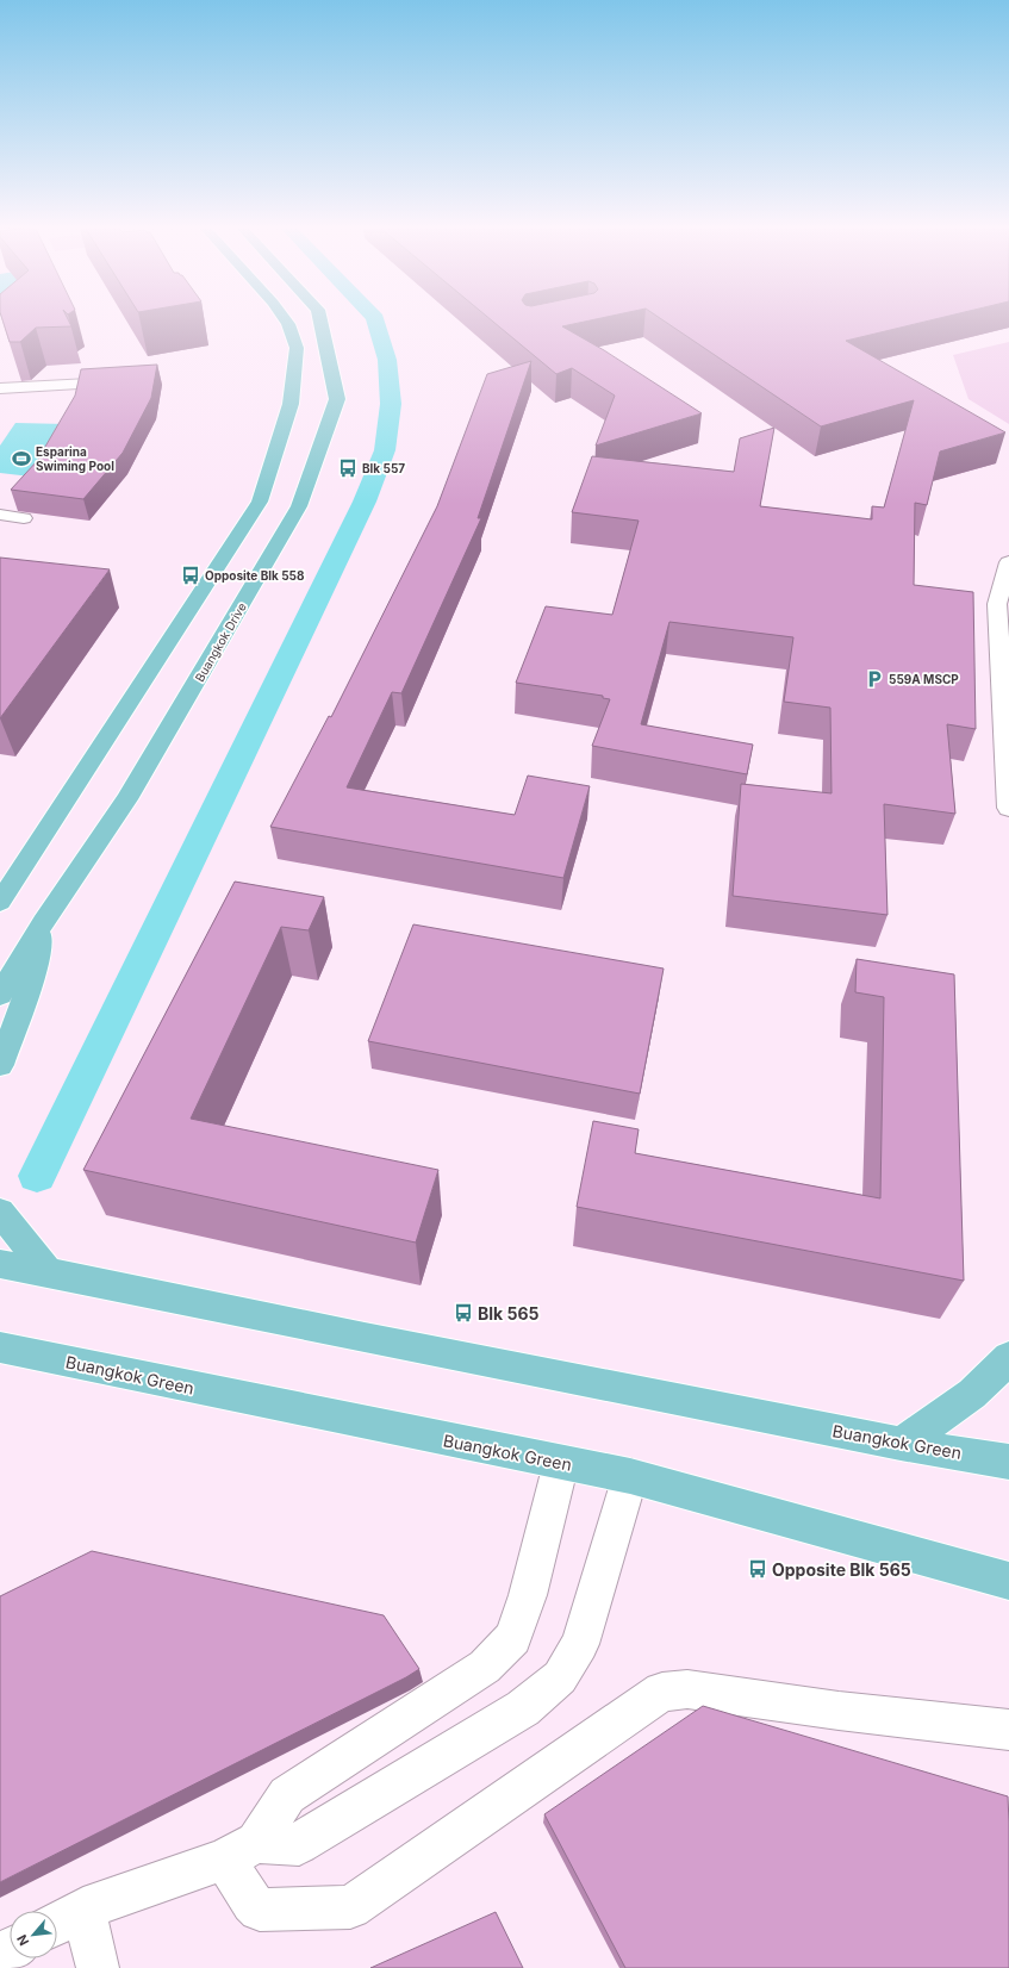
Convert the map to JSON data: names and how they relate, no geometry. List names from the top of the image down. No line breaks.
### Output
{"streets":{"main road":["Buangkok Drive","Buangkok Green"]},"places":{"sports":["Esparina Swiming Pool"],"bus stop":["Blk 557","Opposite Blk 558","Blk 565","Opposite Blk 565"],"parking":["559A MSCP"]},"north":"bottom left"}
